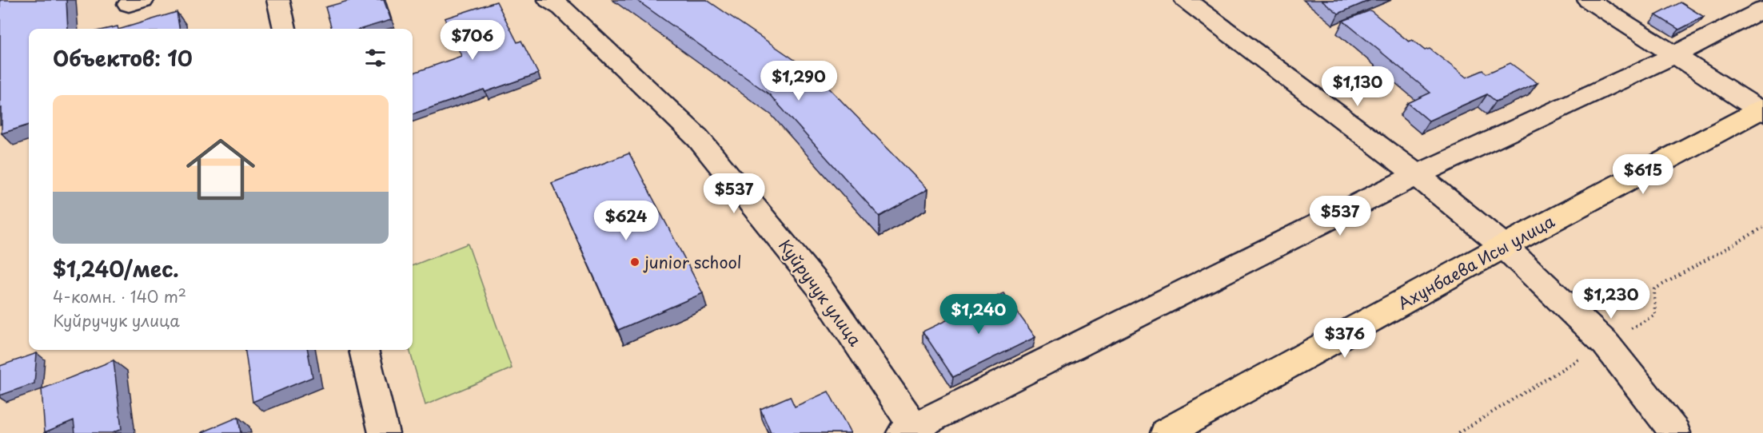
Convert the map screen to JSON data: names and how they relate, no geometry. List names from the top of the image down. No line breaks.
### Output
{"streets":{"main road":["Ахунбаева Исы улица"],"street":["Куйручук улица"]},"places":["junior school"],"page":{"price":["$706","$1,290","$1,130","$615","$537","$537","$624","$1,230","$1,240","$376"],"heading":"Объектов: 10","list":[{"name":"$1,240/мес.","note":"4-комн. · 140 m² · Куйручук улица"}]}}
